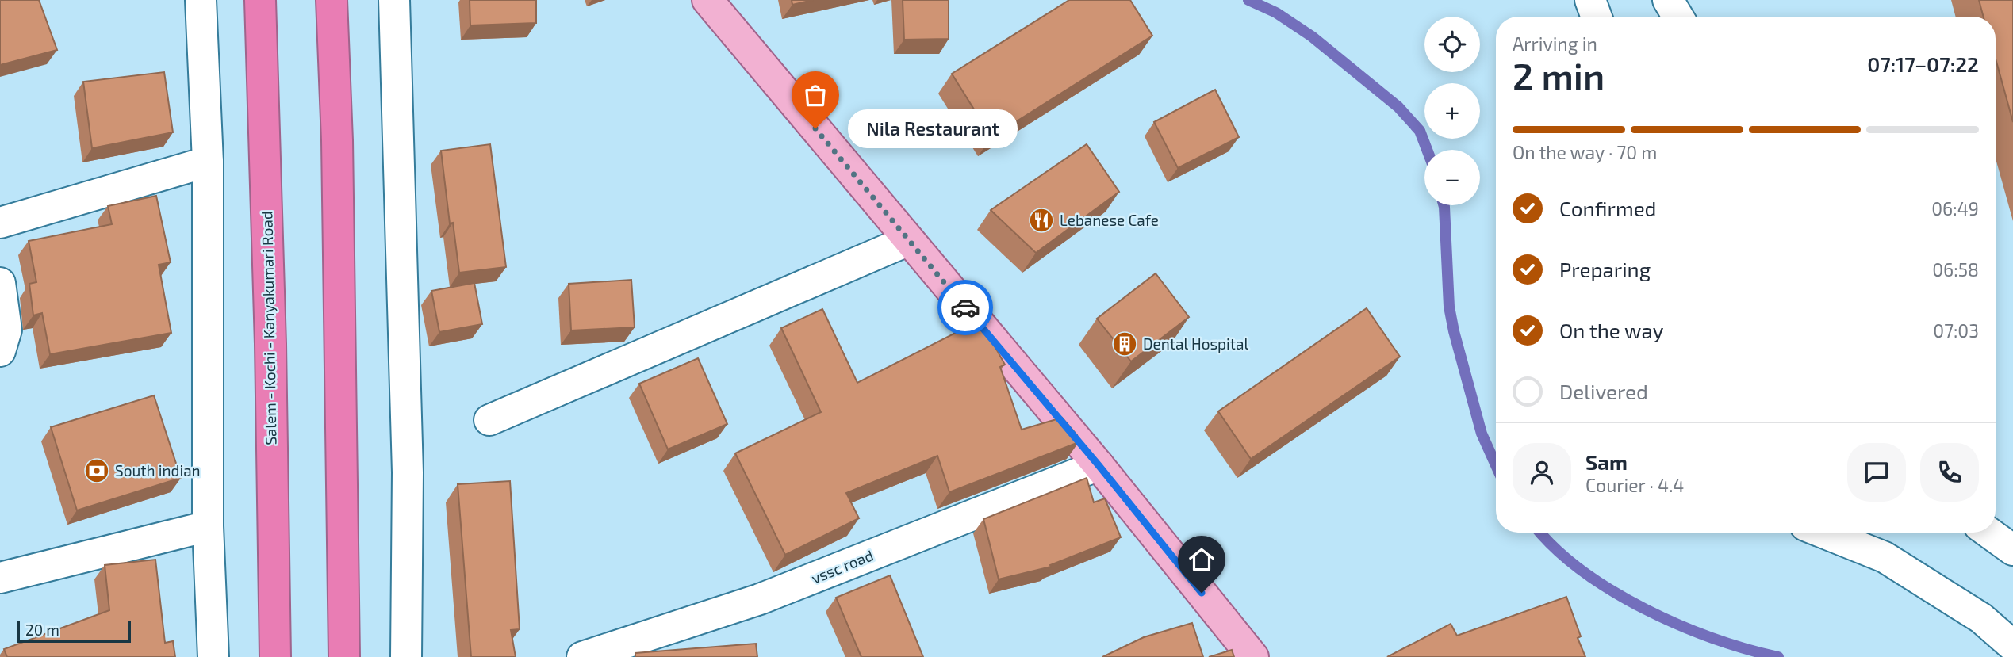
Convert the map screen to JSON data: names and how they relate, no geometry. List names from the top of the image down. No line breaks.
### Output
{"streets":{"highway":["Salem - Kochi - Kanyakumari Road"],"street":["vssc road"]},"places":{"other":["Nila Restaurant"],"restaurant":["Lebanese Cafe"],"building":["Dental Hospital"],"bank":["South indian"]},"scale_bar":"20 m","page":{"map_buttons":["+","−"],"heading":["2 min","Arriving in","07:17–07:22"],"panel":["Sam","Courier · 4.4"],"bubble":"Nila Restaurant","bar":"On the way · 70 m","list":[["Confirmed","06:49"],["Preparing","06:58"],["On the way","07:03"],"Delivered"],"scale":"20 m"}}
